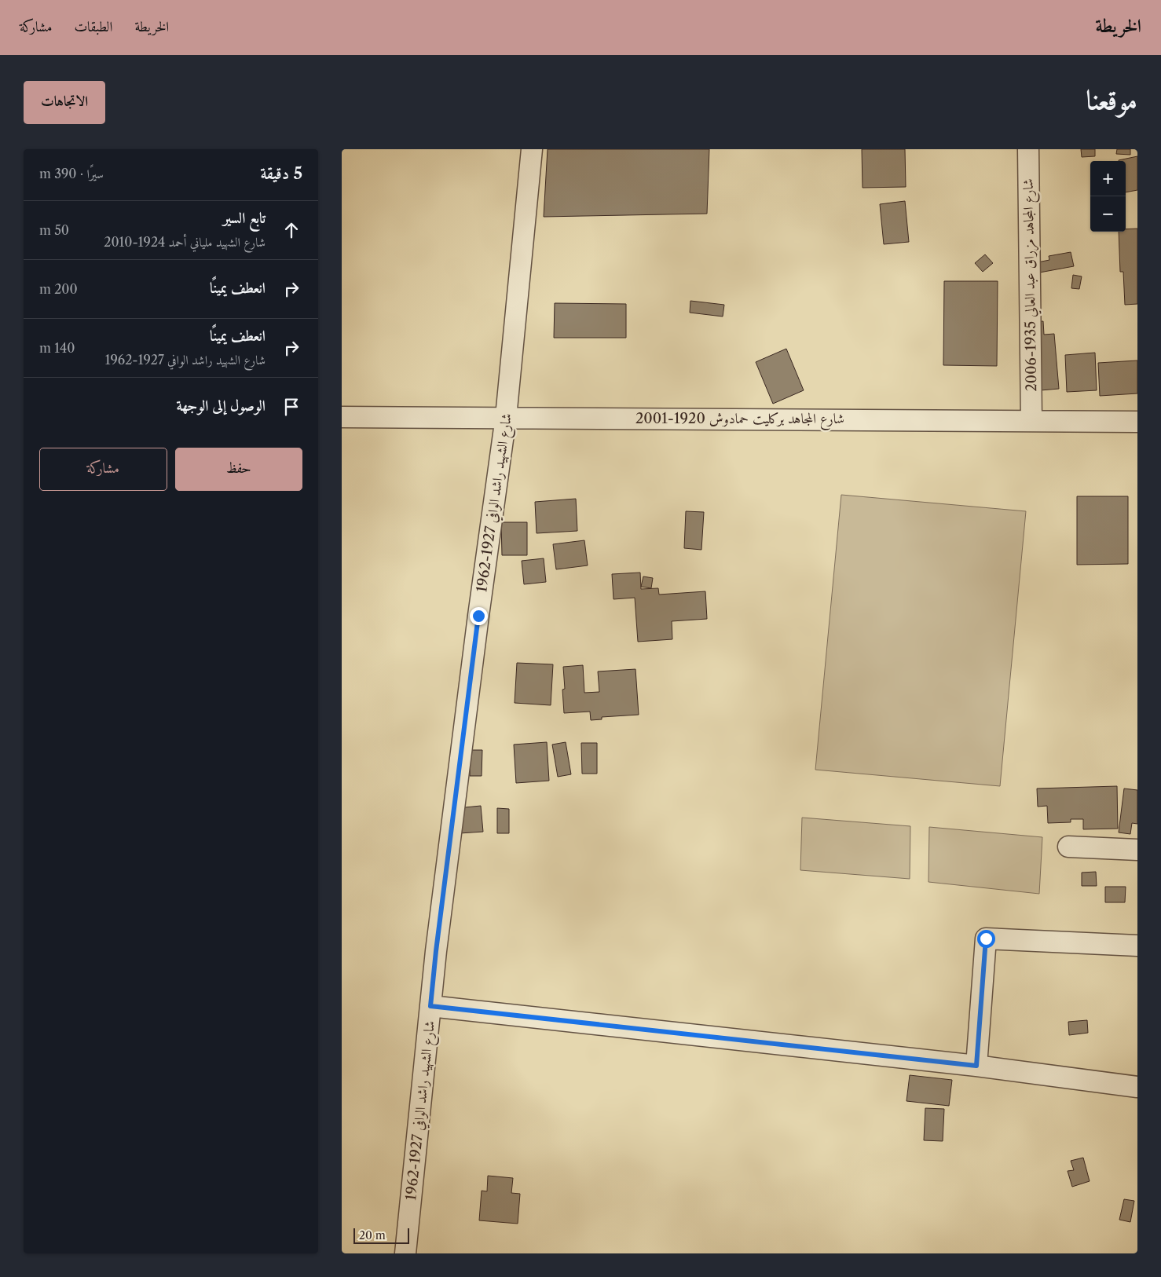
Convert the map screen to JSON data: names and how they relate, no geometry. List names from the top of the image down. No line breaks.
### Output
{"streets":{"street":["شارع المجاهد مزراق عبد العالي 1935-2006","شارع المجاهد بركليت حمادوش 1920-2001","شارع الشهيد راشد الوافي 1927-1962"]},"crossings":[["شارع المجاهد مزراق عبد العالي 1935-2006","شارع المجاهد بركليت حمادوش 1920-2001"],["شارع المجاهد بركليت حمادوش 1920-2001","شارع الشهيد راشد الوافي 1927-1962"]],"scale_bar":"20 m","page":{"header":"الخريطة","nav":["الخريطة","الطبقات","مشاركة"],"title":"موقعنا","buttons":["الاتجاهات",["حفظ","مشاركة"]],"heading":["5 دقيقة","سيرًا · 390 m"],"map_buttons":["+","−"],"list":[["تابع السير","شارع الشهيد ملياني أحمد 1924-2010","50 m"],["انعطف يمينًا","200 m"],["انعطف يمينًا","شارع الشهيد راشد الوافي 1927-1962","140 m"],"الوصول إلى الوجهة"],"scale":"20 m"}}
